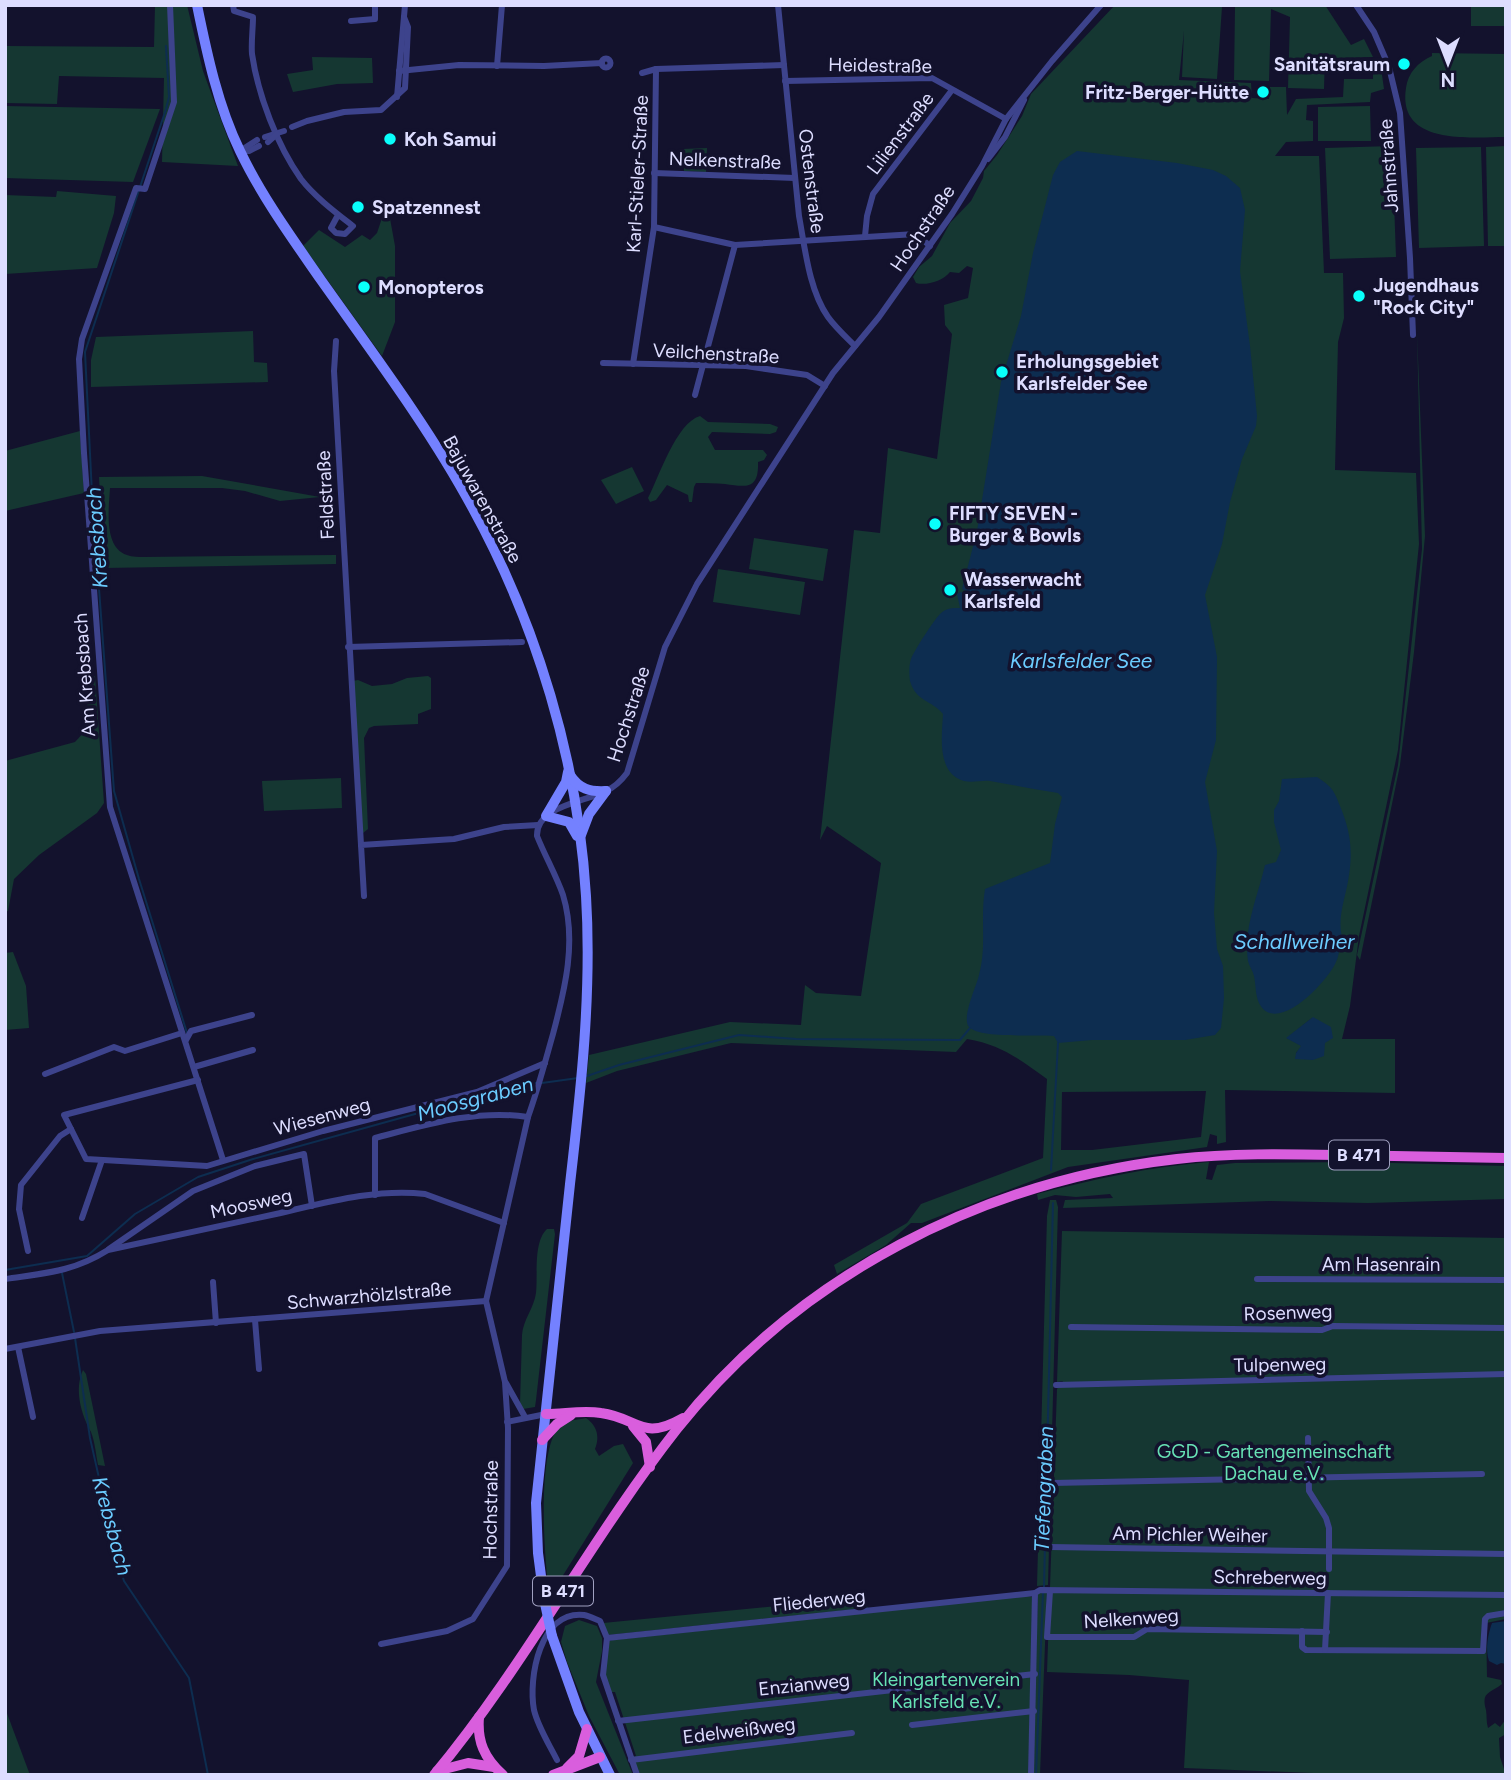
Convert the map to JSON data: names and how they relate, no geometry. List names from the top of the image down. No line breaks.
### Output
{"streets":{"highway":["B 471"],"main road":["Bajuwarenstraße"],"street":["Heidestraße","Lilienstraße","Nelkenstraße","Jahnstraße","Karl-Stieler-Straße","Ostenstraße","Hochstraße","Veilchenstraße","Feldstraße","Am Krebsbach","Wiesenweg","Moosweg","Am Hasenrain","Schwarzhölzlstraße","Rosenweg","Tulpenweg","Am Pichler Weiher","Schreberweg","Fliederweg","Nelkenweg","Enzianweg","Edelweißweg"]},"crossings":[["Heidestraße","Lilienstraße"],["Heidestraße","Ostenstraße"],["Heidestraße","Hochstraße"],["Nelkenstraße","Karl-Stieler-Straße"],["Nelkenstraße","Ostenstraße"],["Karl-Stieler-Straße","Veilchenstraße"],["Ostenstraße","Hochstraße"],["Hochstraße","Veilchenstraße"],["Hochstraße","Bajuwarenstraße"],["Hochstraße","Wiesenweg"],["Hochstraße","Moosweg"],["Hochstraße","Schwarzhölzlstraße"],["Am Krebsbach","Wiesenweg"],["Schreberweg","Fliederweg"],["Schreberweg","Nelkenweg"],["Fliederweg","Nelkenweg"]],"water":["Krebsbach","Karlsfelder See","Schallweiher","Moosgraben","Tiefengraben"],"parks":["GGD - Gartengemeinschaft Dachau e.V.","Kleingartenverein Karlsfeld e.V."],"places":["Sanitätsraum","Fritz-Berger-Hütte","Koh Samui","Spatzennest","Monopteros","Jugendhaus \"Rock City\"","Erholungsgebiet Karlsfelder See","FIFTY SEVEN - Burger & Bowls","Wasserwacht Karlsfeld"],"north":"bottom"}
